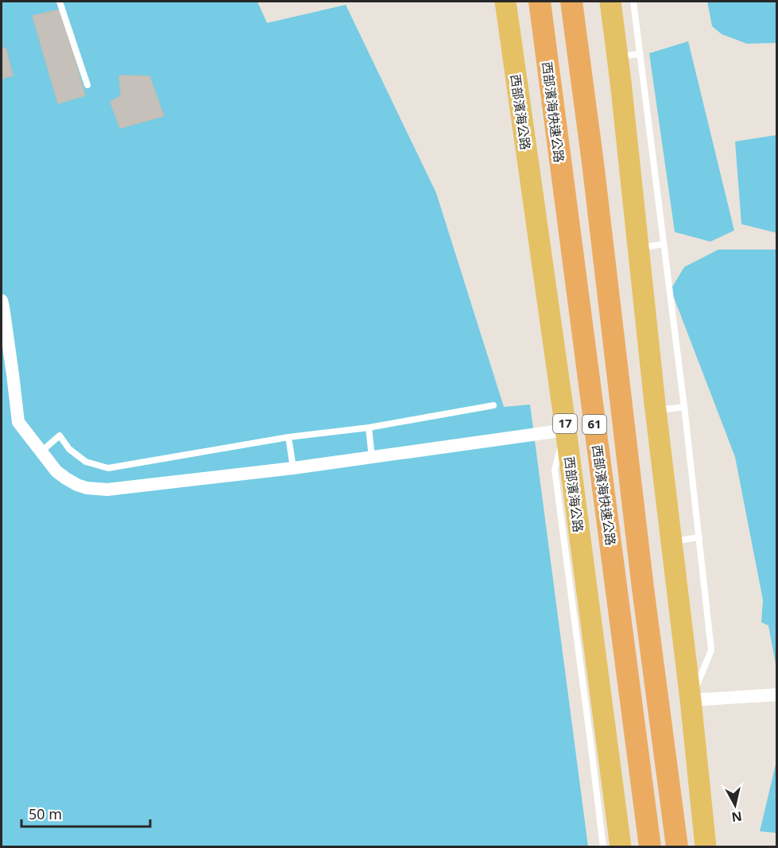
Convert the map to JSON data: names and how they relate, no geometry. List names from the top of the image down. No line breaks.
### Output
{"streets":{"highway":["西部濱海快速公路","61"],"main road":["西部濱海公路","17"]},"scale_bar":"50 m","north":"bottom"}
